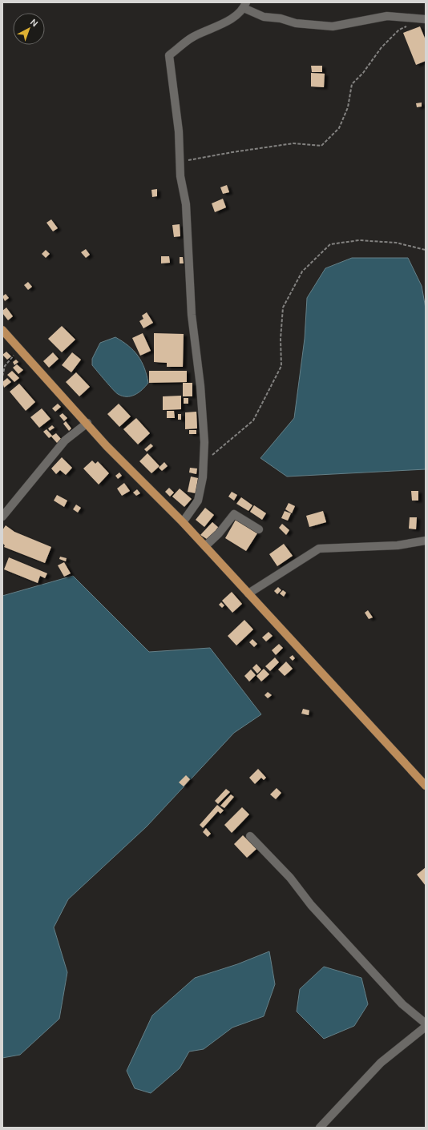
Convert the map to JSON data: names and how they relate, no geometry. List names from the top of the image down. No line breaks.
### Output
{"north":"top right"}
